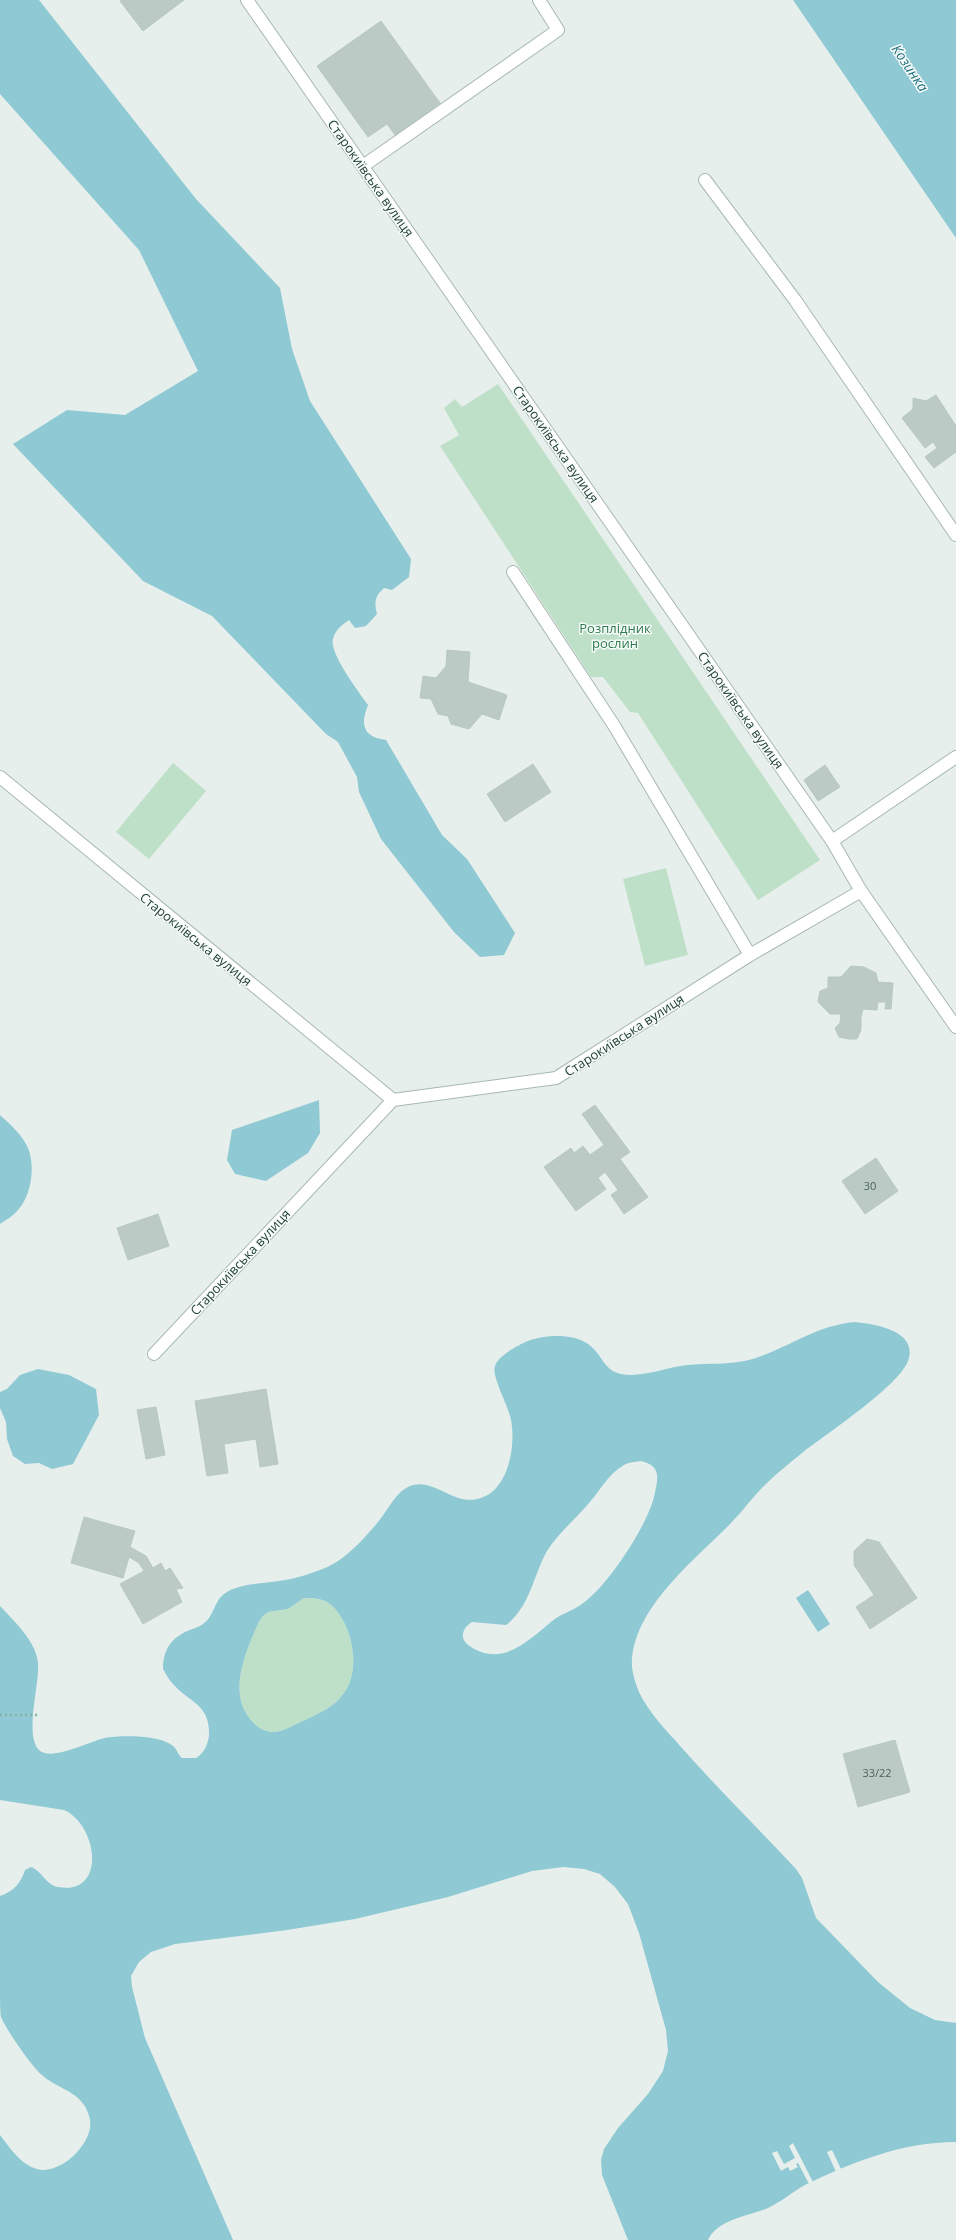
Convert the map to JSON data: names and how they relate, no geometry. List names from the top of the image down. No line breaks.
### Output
{"streets":{"street":["Старокиївська вулиця"]},"water":["Козинка"],"parks":["Розплідник рослин"],"house_numbers":["30","33/22"]}
